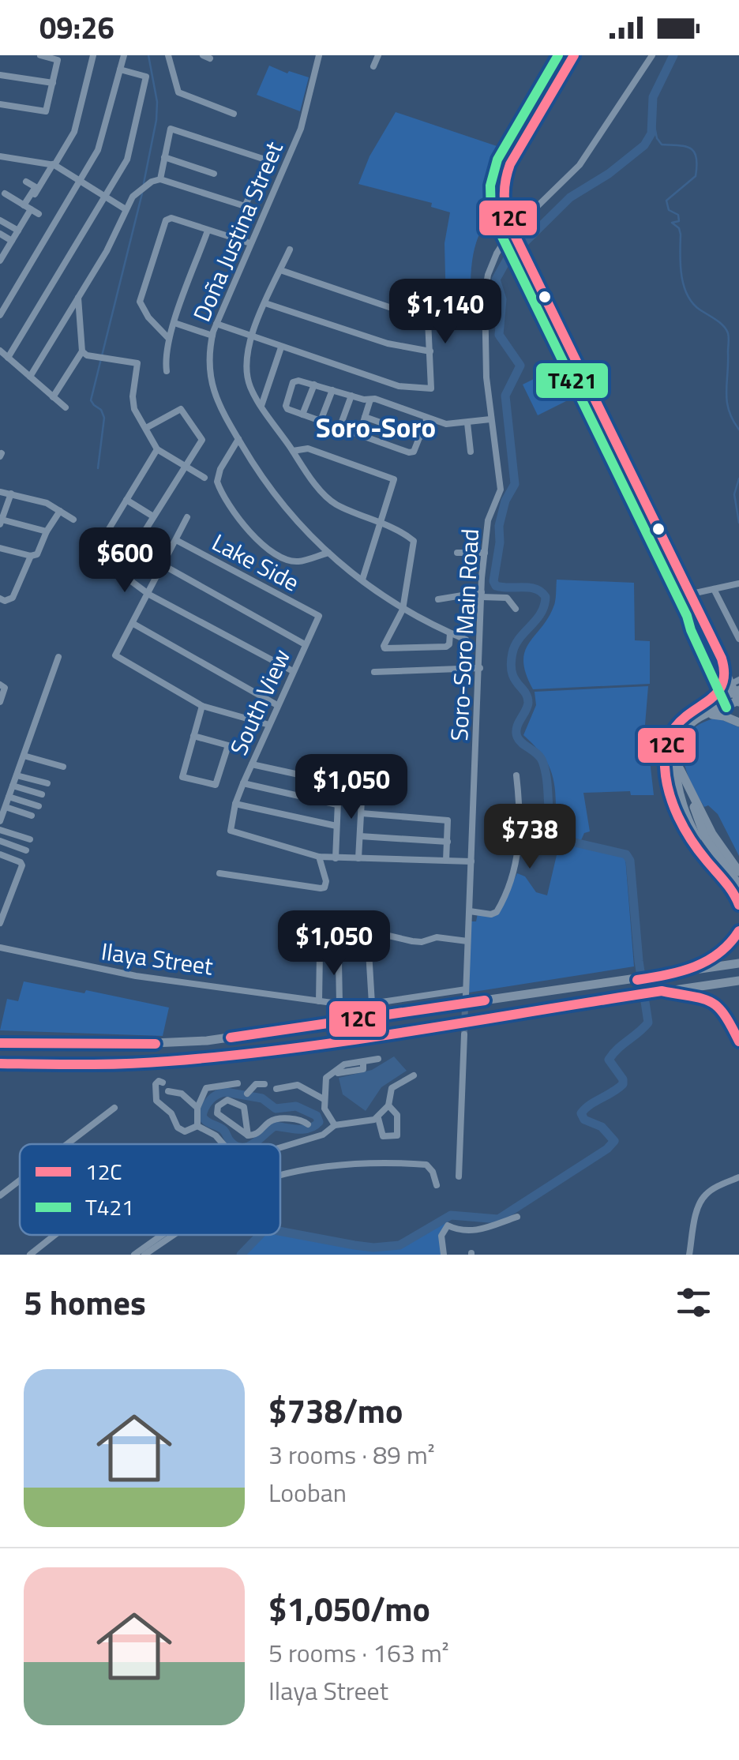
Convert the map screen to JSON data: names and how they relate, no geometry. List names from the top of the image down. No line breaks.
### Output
{"streets":{"street":["Doña Justina Street","Lake Side","Soro-Soro Main Road","South View","Ilaya Street"]},"crossings":[["Lake Side","South View"],["Soro-Soro Main Road","Ilaya Street"]],"districts":["Soro-Soro"],"lines":["transit line 12C","transit line T421"],"legend":["12C","T421"],"page":{"status":"09:26","price":["$1,140","$600","$1,050","$738","$1,050"],"heading":"5 homes","list":[{"name":"$738/mo","note":"3 rooms · 89 m² · Looban"},{"name":"$1,050/mo","note":"5 rooms · 163 m² · Ilaya Street"}]}}
